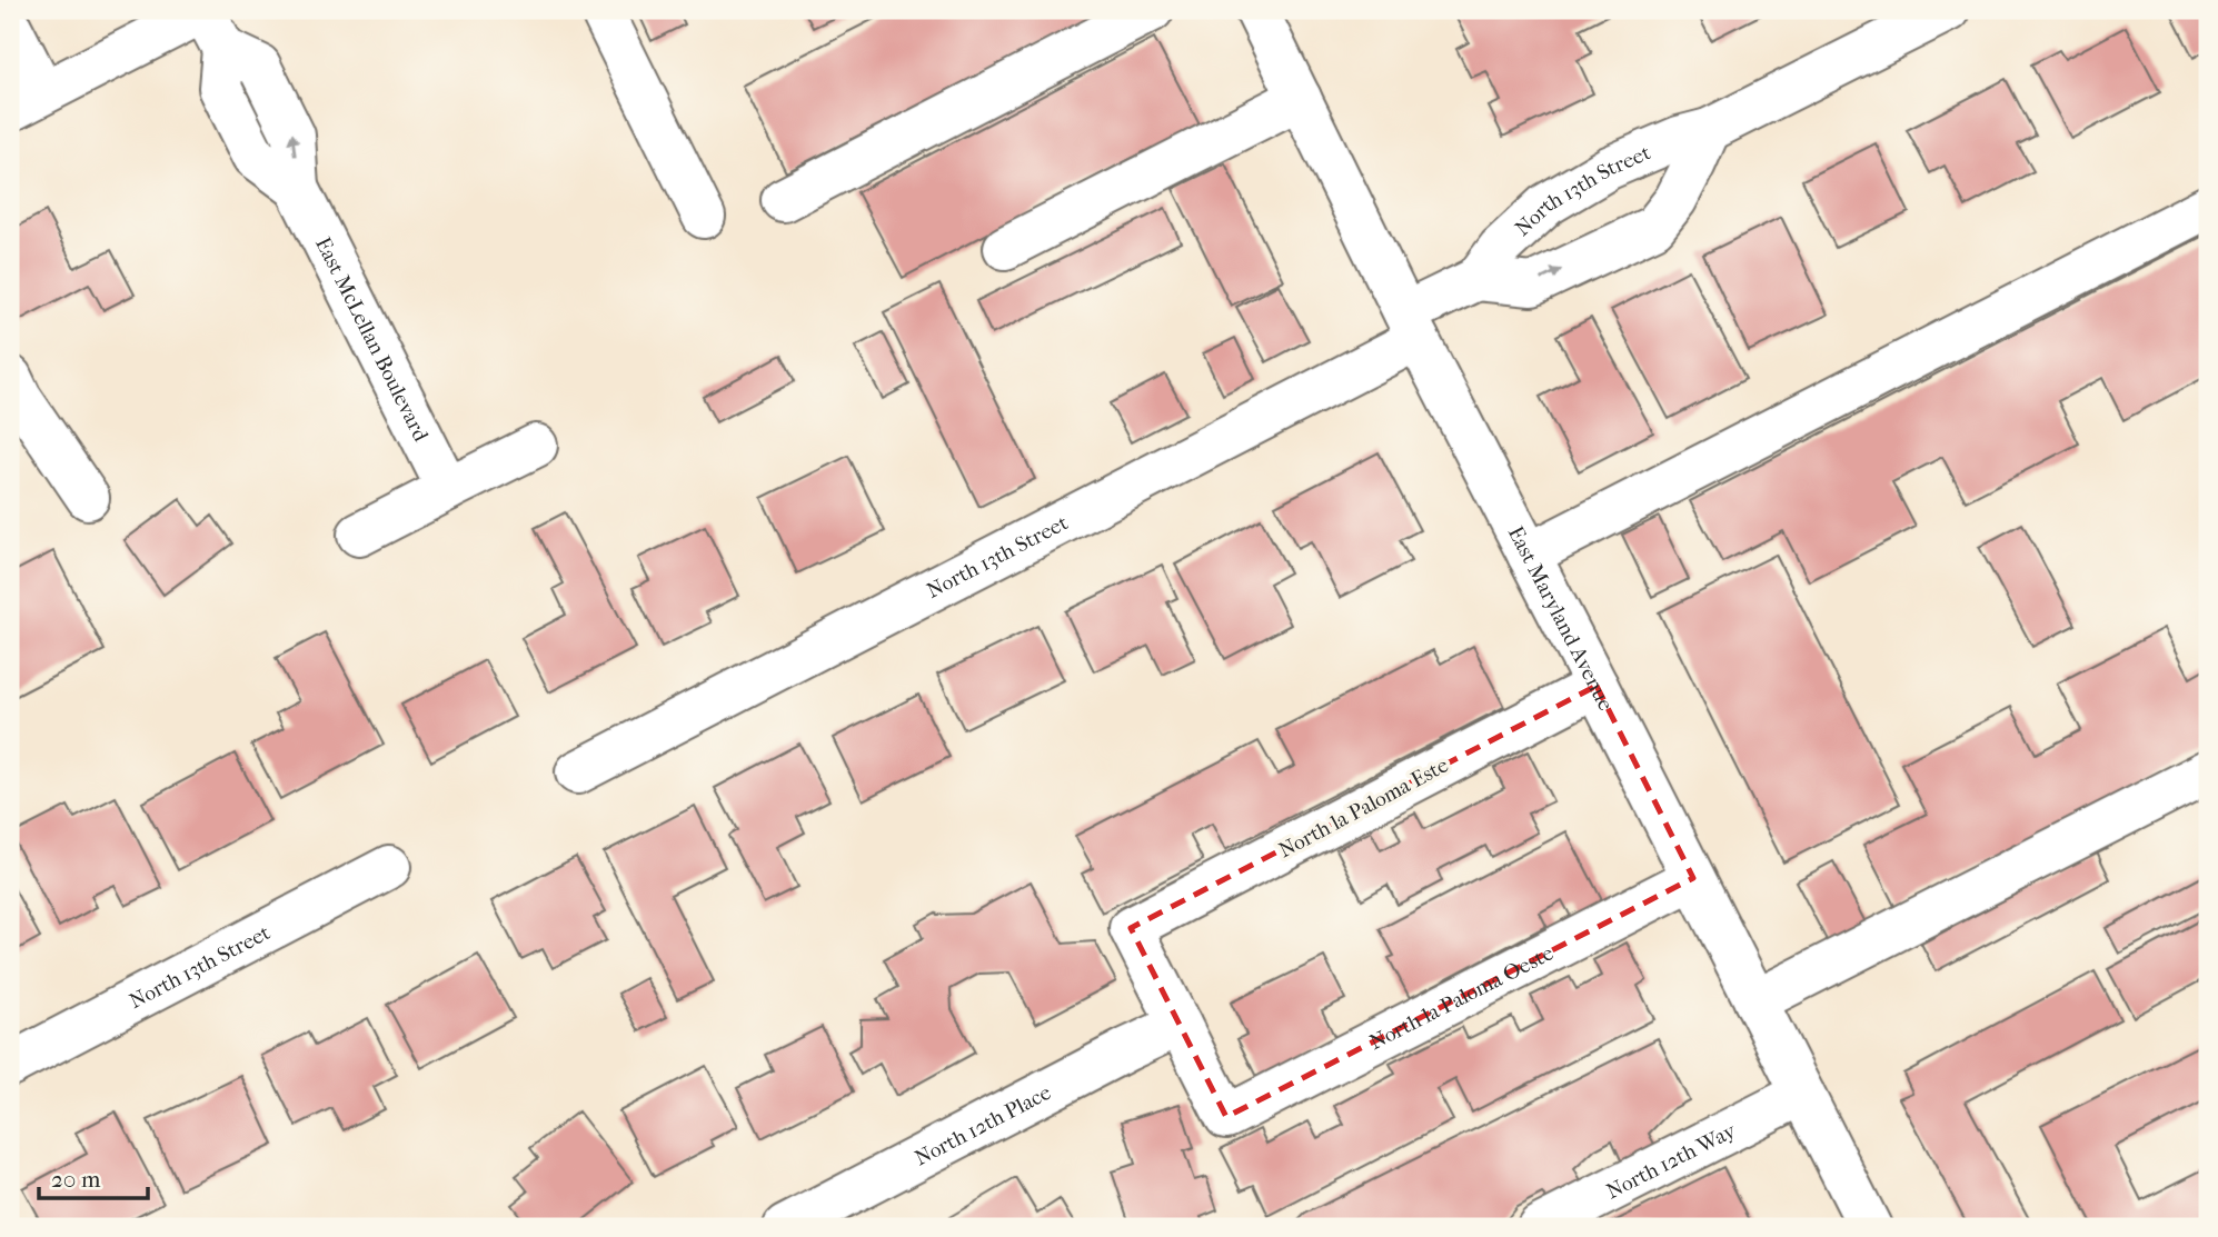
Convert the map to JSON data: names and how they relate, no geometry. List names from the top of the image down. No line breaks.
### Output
{"streets":{"street":["North 13th Street","East McLellan Boulevard","East Maryland Avenue","North la Paloma Este","North la Paloma Oeste","North 12th Place","North 12th Way"]},"crossings":[["North 13th Street","East Maryland Avenue"],["East Maryland Avenue","North la Paloma Este"],["East Maryland Avenue","North la Paloma Oeste"],["East Maryland Avenue","North 12th Way"],["North la Paloma Este","North la Paloma Oeste"],["North la Paloma Este","North 12th Place"],["North la Paloma Oeste","North 12th Place"]],"scale_bar":"20 m"}
